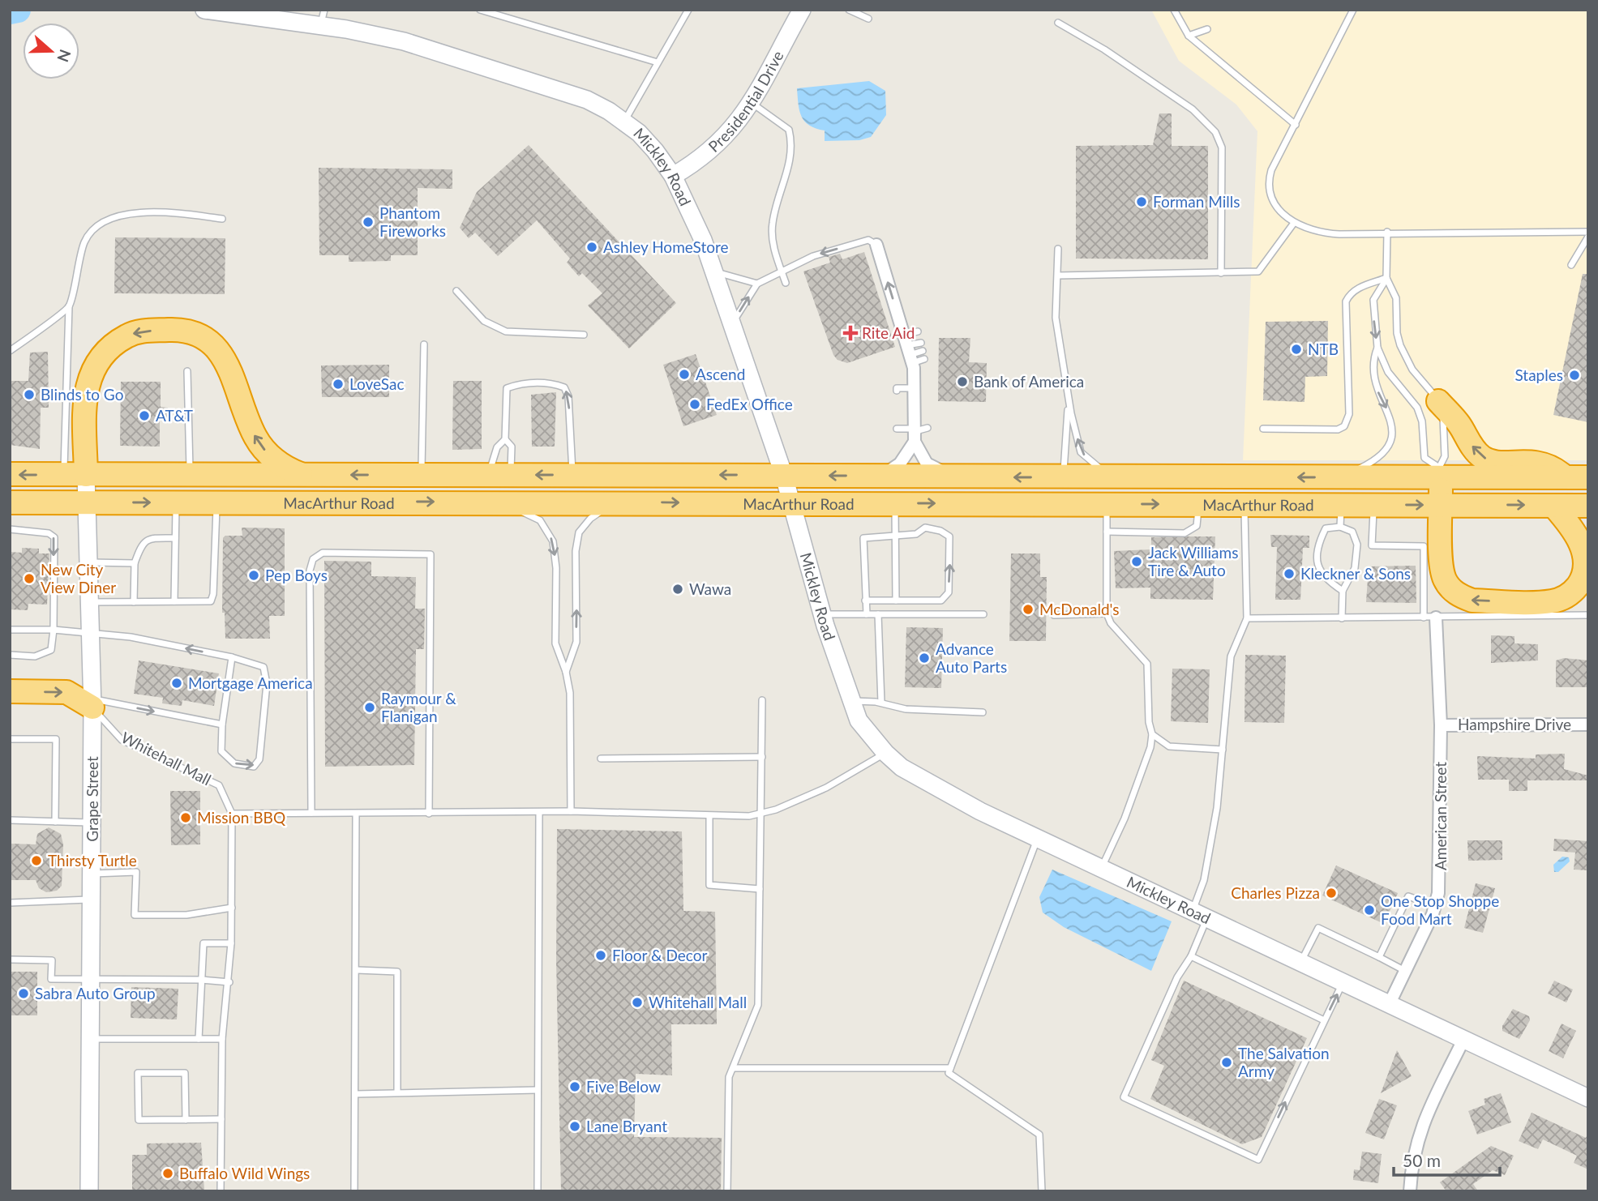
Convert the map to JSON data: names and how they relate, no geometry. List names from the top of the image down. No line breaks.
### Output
{"streets":{"highway":["MacArthur Road"],"street":["Presidential Drive","Mickley Road","Hampshire Drive","Grape Street","American Street"],"lane":["Whitehall Mall"]},"crossings":[["Presidential Drive","Mickley Road"],["Mickley Road","MacArthur Road"],["Mickley Road","American Street"],["MacArthur Road","Grape Street"],["Hampshire Drive","American Street"],["Whitehall Mall","Grape Street"]],"places":{"other":["Forman Mills","Phantom Fireworks","Ashley HomeStore","NTB","Ascend","Staples","Bank of America","LoveSac","Blinds to Go","FedEx Office","AT&T","Jack Williams Tire & Auto","Kleckner & Sons","Pep Boys","New City View Diner","Wawa","McDonald's","Advance Auto Parts","Mortgage America","Raymour & Flanigan","Mission BBQ","Thirsty Turtle","Charles Pizza","One Stop Shoppe Food Mart","Floor & Decor","Sabra Auto Group","Whitehall Mall","The Salvation Army","Five Below","Lane Bryant","Buffalo Wild Wings"],"health":["Rite Aid"]},"scale_bar":"50 m","north":"right"}
